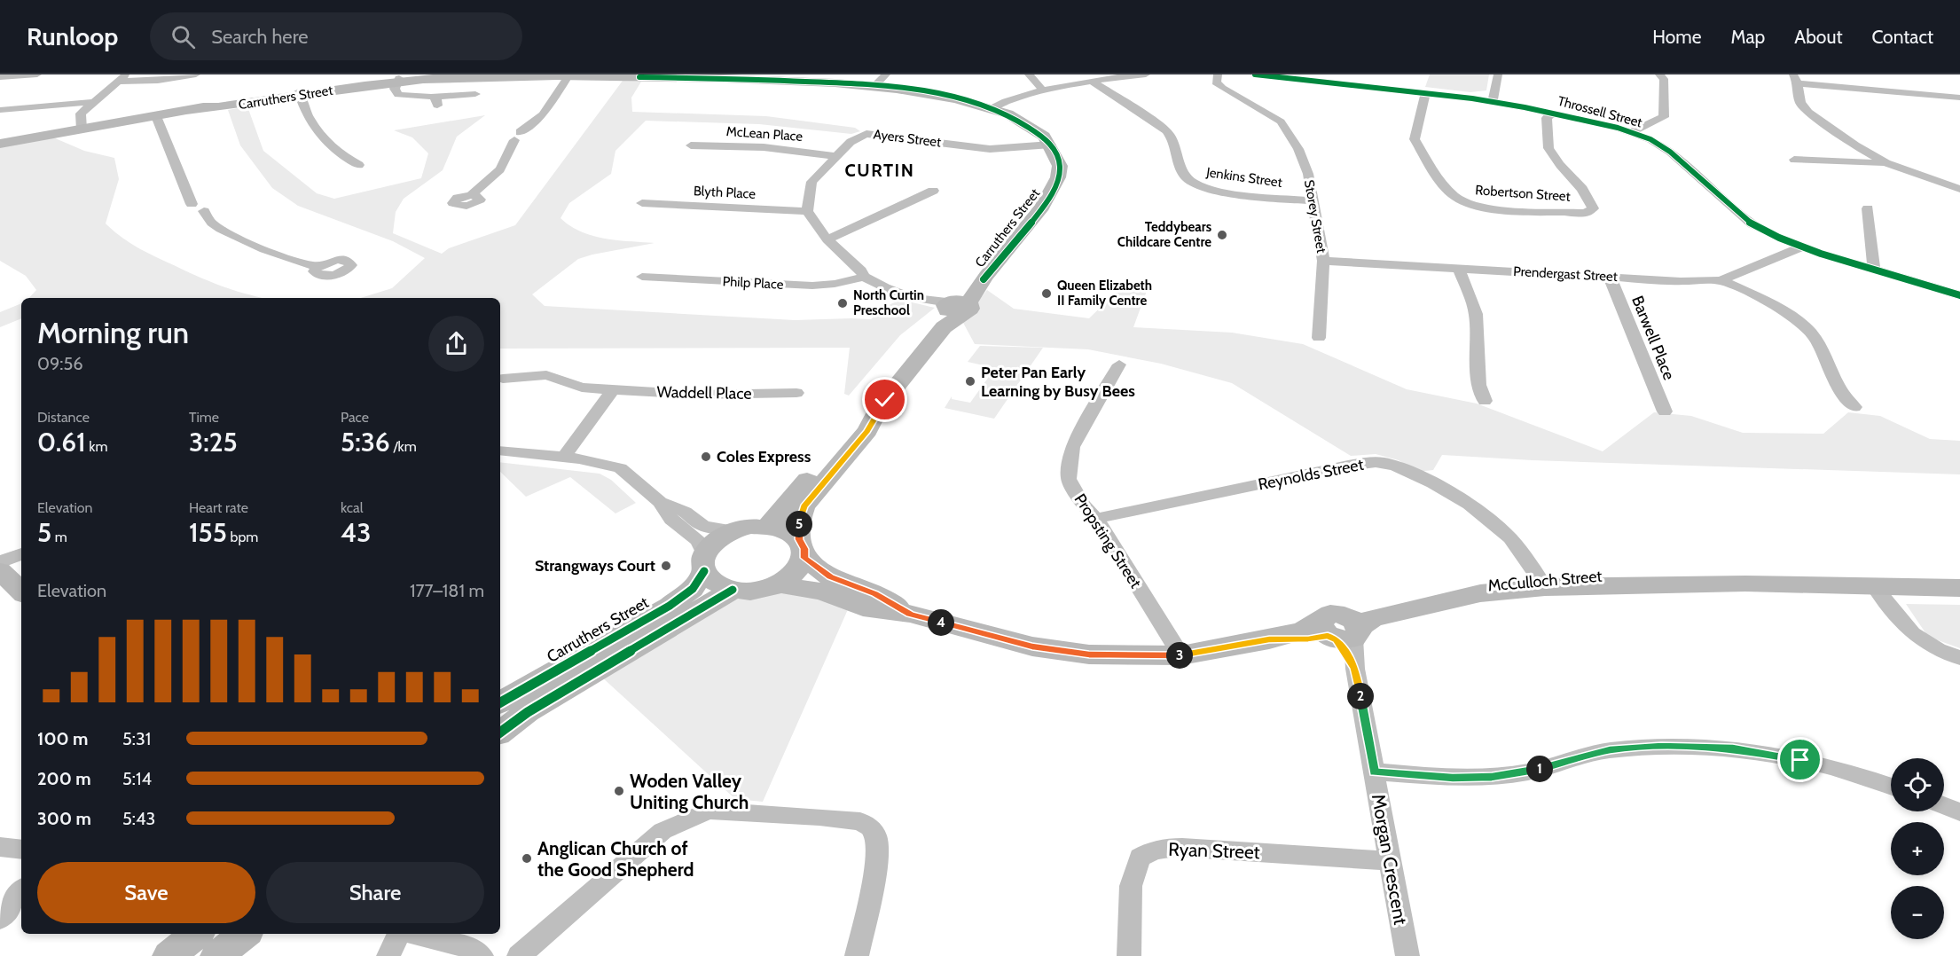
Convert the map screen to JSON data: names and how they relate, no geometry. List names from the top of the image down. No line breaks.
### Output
{"streets":{"main road":["Carruthers Street","McCulloch Street"],"street":["Throssell Street","McLean Place","Ayers Street","Jenkins Street","Blyth Place","Robertson Street","Storey Street","Prendergast Street","Philp Place","Barwell Place","Waddell Place","Reynolds Street","Propsting Street","Ryan Street","Morgan Crescent"]},"crossings":[["Carruthers Street","Ayers Street"],["Carruthers Street","McCulloch Street"],["Throssell Street","Robertson Street"],["Throssell Street","Prendergast Street"],["McLean Place","Ayers Street"],["Ayers Street","Blyth Place"],["Jenkins Street","Storey Street"],["Storey Street","Prendergast Street"],["Prendergast Street","Barwell Place"],["Reynolds Street","Propsting Street"],["Reynolds Street","McCulloch Street"],["Propsting Street","McCulloch Street"],["McCulloch Street","Morgan Crescent"],["Ryan Street","Morgan Crescent"]],"districts":["CURTIN"],"places":["Teddybears Childcare Centre","Queen Elizabeth II Family Centre","North Curtin Preschool","Peter Pan Early Learning by Busy Bees","Coles Express","Strangways Court","Woden Valley Uniting Church","Anglican Church of the Good Shepherd"],"page":{"header":"Runloop","search":"Search here","nav":["Home","Map","About","Contact"],"heading":["Morning run","09:56"],"stats":[["Distance","0.61 km"],["Time","3:25"],["Pace","5:36 /km"],["Elevation","5 m"],["Heart rate","155 bpm"],["kcal","43"]],"pins":["5","4","3","2","1"],"chart":["Elevation","177–181 m"],"list":[{"name":"100 m","note":"5:31"},{"name":"200 m","note":"5:14"},{"name":"300 m","note":"5:43"}],"map_buttons":["+","−"],"buttons":["Save","Share"]}}
